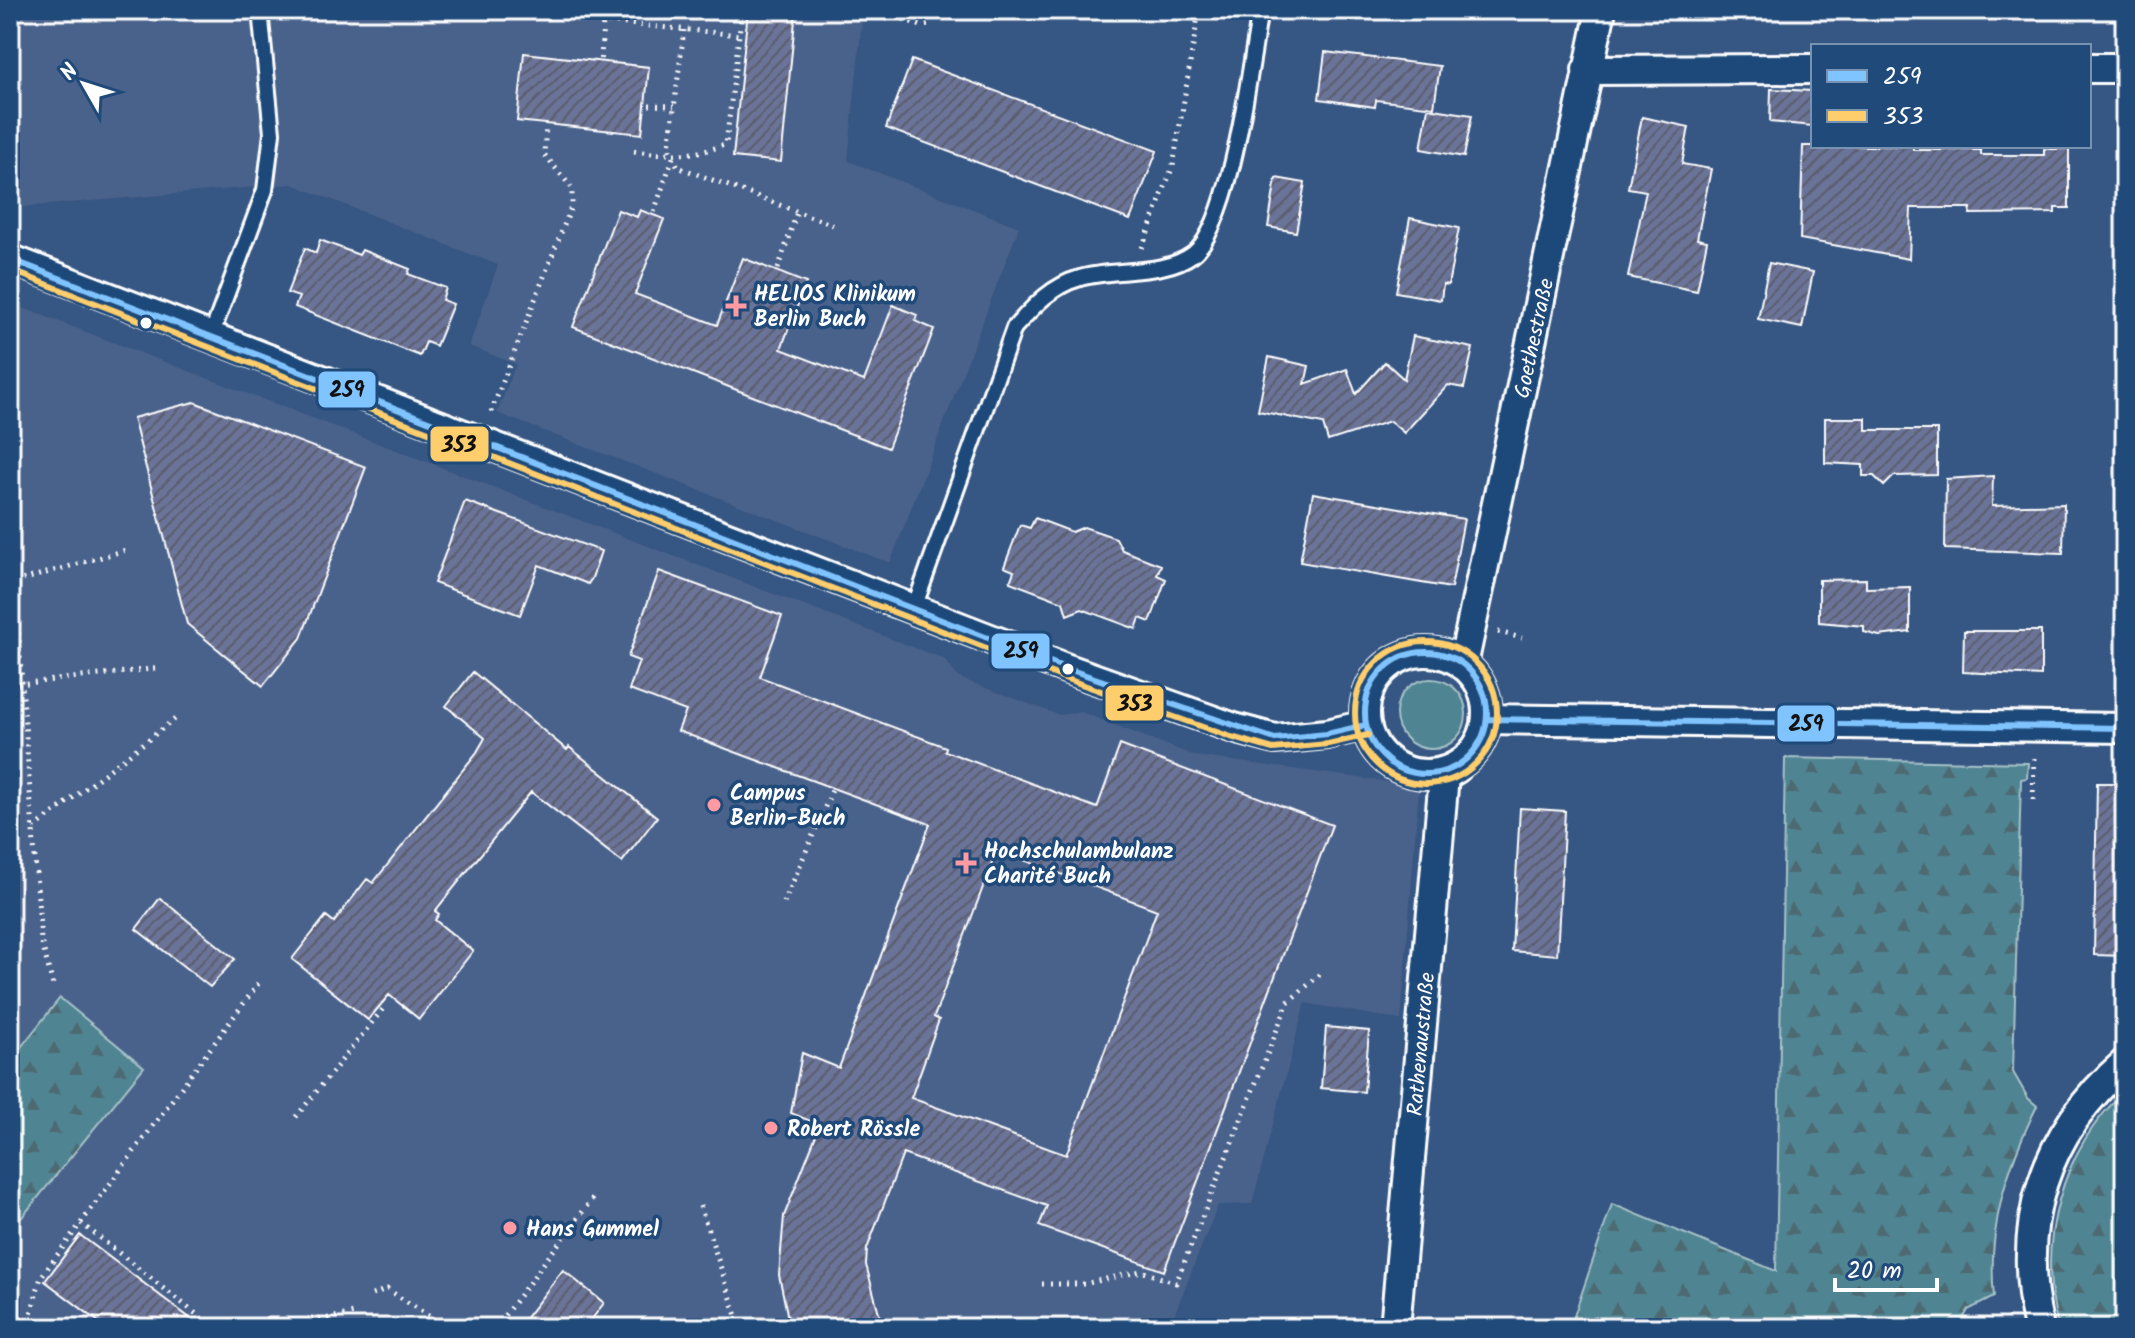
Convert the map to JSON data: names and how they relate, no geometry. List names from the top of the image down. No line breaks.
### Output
{"streets":{"street":["Goethestraße","Rathenaustraße"]},"crossings":[["Goethestraße","Rathenaustraße"]],"places":{"health":["HELIOS Klinikum Berlin Buch","Hochschulambulanz Charité Buch"],"other":["Campus Berlin-Buch","Robert Rössle","Hans Gummel"]},"lines":["transit line 259","transit line 353"],"legend":["259","353"],"scale_bar":"20 m","north":"top left"}
